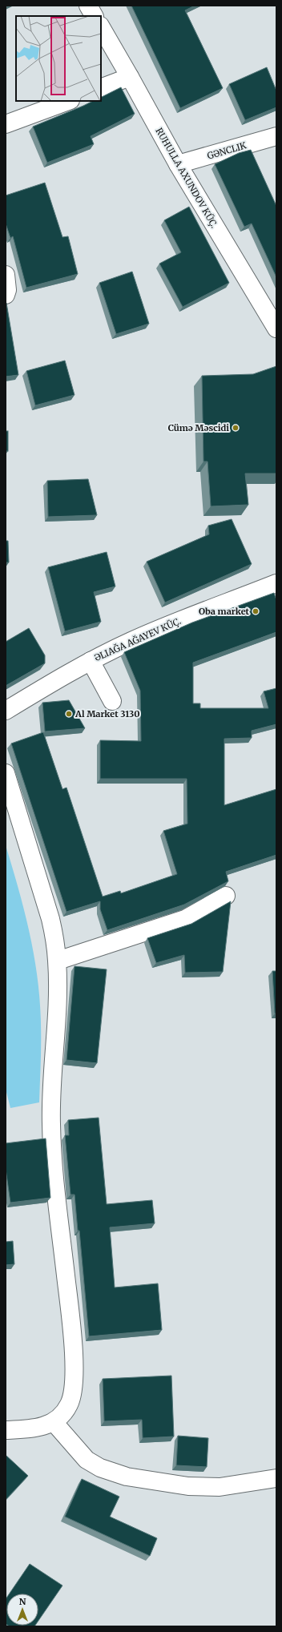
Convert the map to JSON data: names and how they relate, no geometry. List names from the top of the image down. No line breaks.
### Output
{"streets":{"street":["GƏNCLIK","RUHULLA AXUNDOV KÜÇ.","ƏLIAĞA AĞAYEV KÜÇ."]},"crossings":[["GƏNCLIK","RUHULLA AXUNDOV KÜÇ."]],"places":["Cümə Məscidi","Oba market","Al Market 3130"],"north":"top"}
